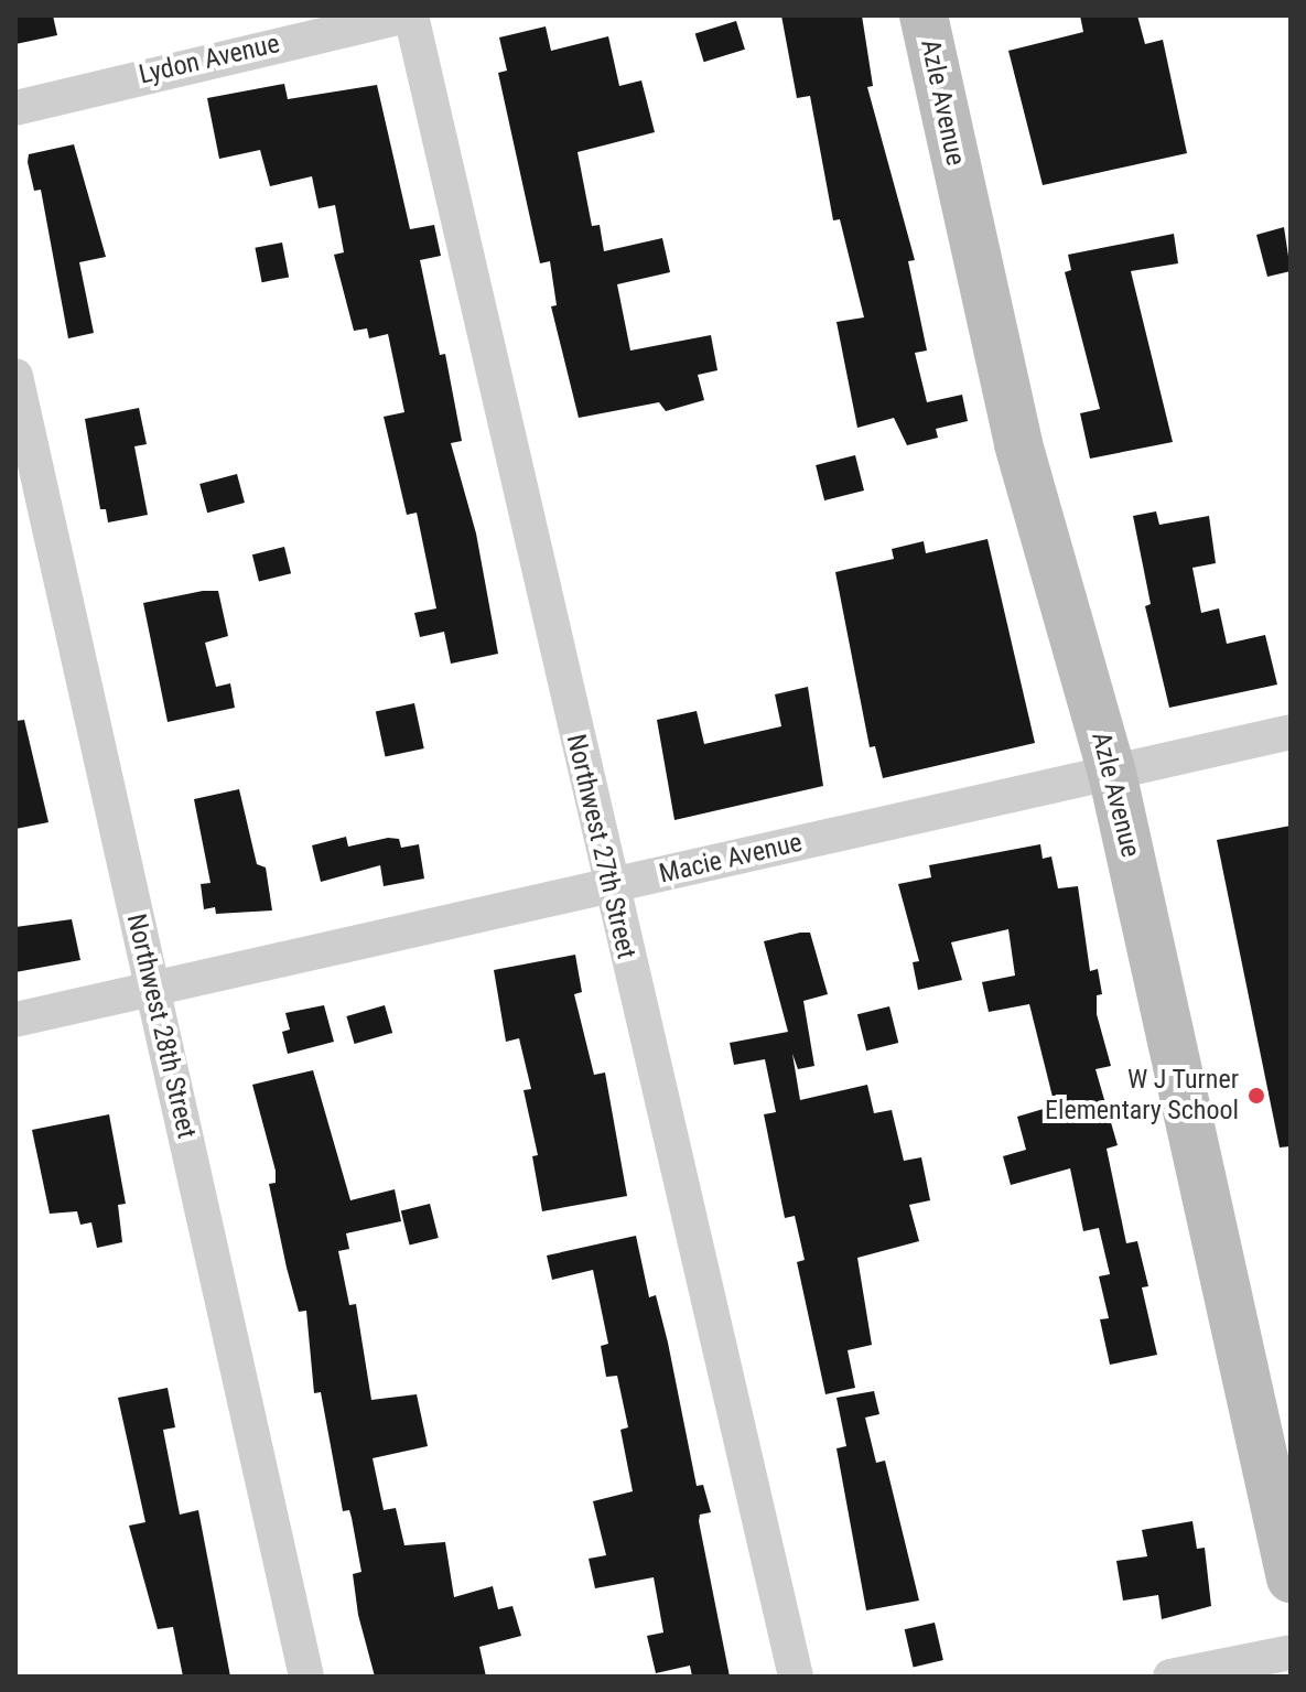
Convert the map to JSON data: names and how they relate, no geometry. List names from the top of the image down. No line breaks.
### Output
{"streets":{"main road":["Azle Avenue"],"street":["Lydon Avenue","Northwest 27th Street","Macie Avenue","Northwest 28th Street"]},"crossings":[["Lydon Avenue","Northwest 27th Street"],["Azle Avenue","Macie Avenue"],["Northwest 27th Street","Macie Avenue"],["Macie Avenue","Northwest 28th Street"]],"places":["W J Turner Elementary School"]}
